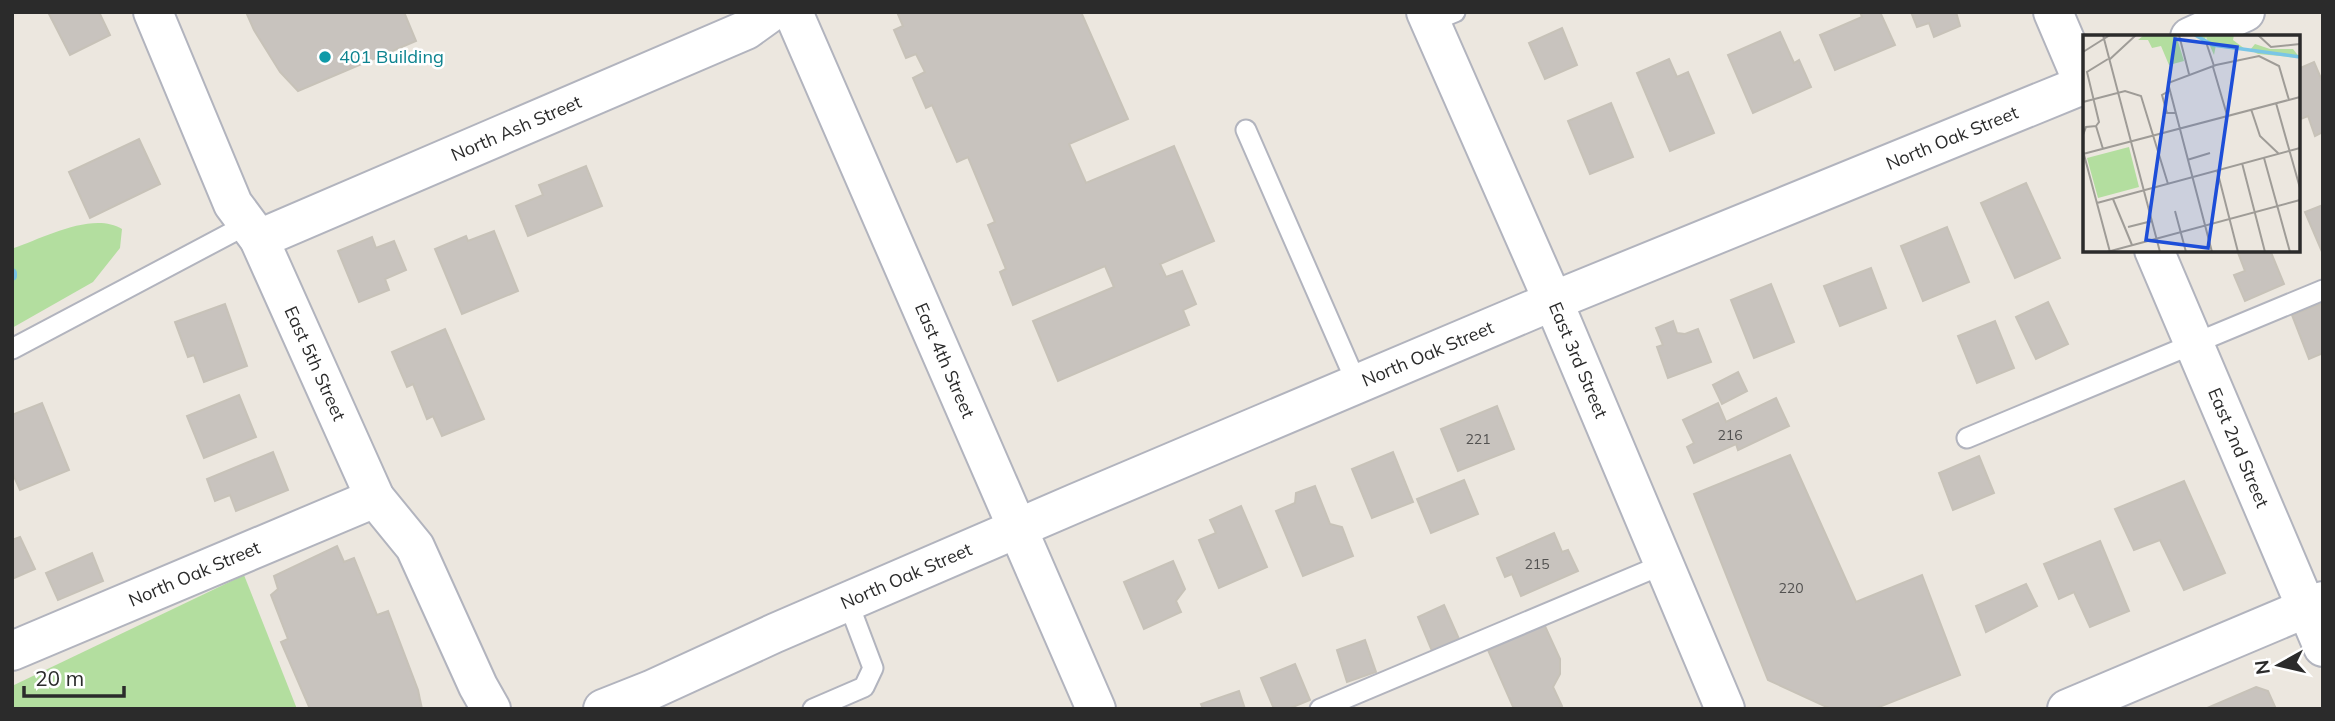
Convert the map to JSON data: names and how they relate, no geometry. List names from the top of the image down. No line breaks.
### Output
{"streets":{"street":["North Ash Street","North Oak Street","East 3rd Street","East 4th Street","East 5th Street","East 2nd Street"]},"crossings":[["North Ash Street","East 5th Street"],["North Oak Street","East 3rd Street"],["North Oak Street","East 4th Street"],["North Oak Street","East 5th Street"]],"places":["401 Building"],"house_numbers":["216","221","215","220"],"scale_bar":"20 m","north":"left"}
